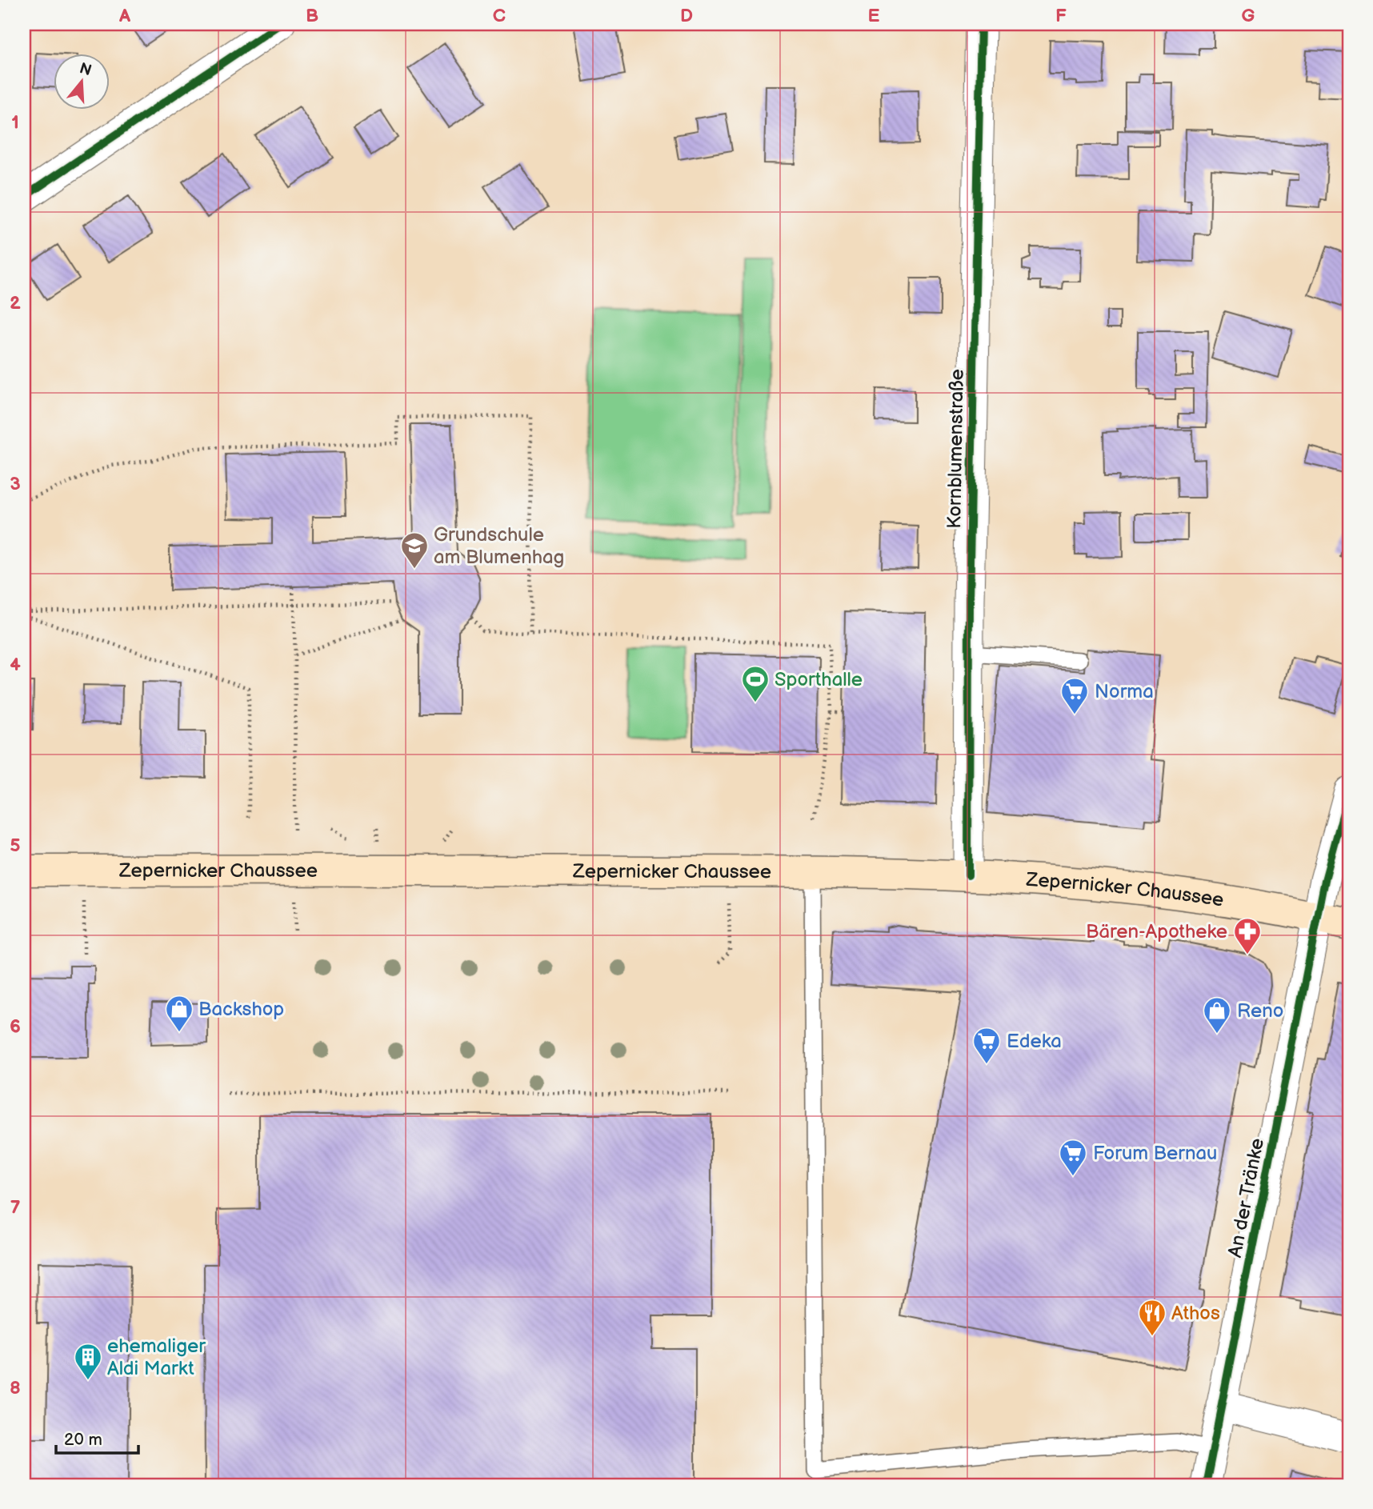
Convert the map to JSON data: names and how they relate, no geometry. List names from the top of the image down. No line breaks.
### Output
{"streets":{"main road":["Zepernicker Chaussee"],"street":["Kornblumenstraße","An der Tränke"]},"crossings":[["Kornblumenstraße","Zepernicker Chaussee"],["Zepernicker Chaussee","An der Tränke"]],"places":{"school or university":["Grundschule am Blumenhag"],"sports":["Sporthalle"],"supermarket":["Norma","Edeka","Forum Bernau"],"pharmacy":["Bären-Apotheke"],"shop":["Backshop","Reno"],"restaurant":["Athos"],"building":["ehemaliger Aldi Markt"]},"scale_bar":"20 m","north":"top","grid":{"columns":["A","B","C","D","E","F","G"],"rows":["1","2","3","4","5","6","7","8"]}}
